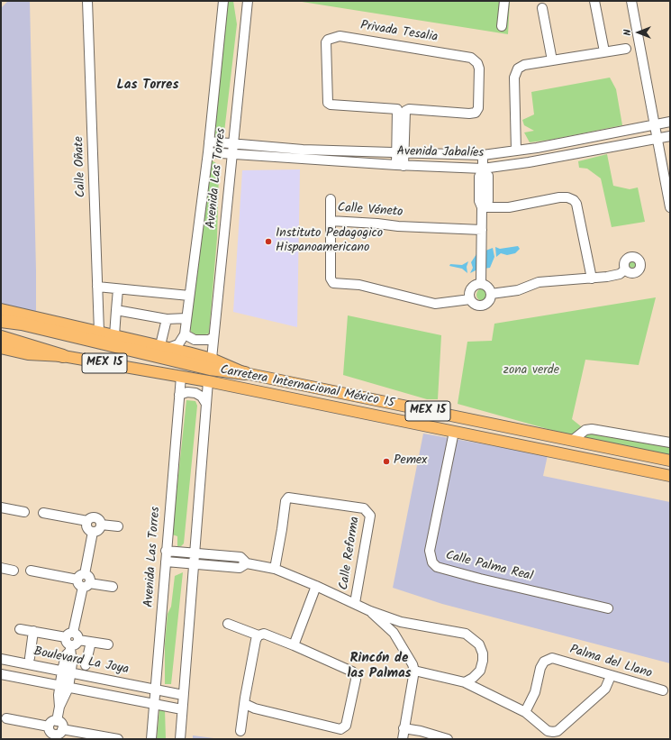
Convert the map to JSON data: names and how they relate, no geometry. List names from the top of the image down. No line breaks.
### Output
{"streets":{"highway":["MEX 15"],"main road":["Carretera Internacional México 15"],"street":["Privada Tesalia","Avenida Jabalíes","Calle Oñate","Avenida Las Torres","Calle Véneto","Calle Reforma","Calle Palma Real","Boulevard La Joya","Palma del Llano"]},"crossings":[["Avenida Jabalíes","Avenida Las Torres"],["Calle Oñate","MEX 15"],["Avenida Las Torres","Carretera Internacional México 15"],["Avenida Las Torres","Boulevard La Joya"],["MEX 15","Carretera Internacional México 15"],["Carretera Internacional México 15","Calle Palma Real"]],"districts":["Las Torres","Rincón de las Palmas"],"parks":["zona verde"],"places":["Instituto Pedagogico Hispanoamericano","Pemex"],"north":"left"}
